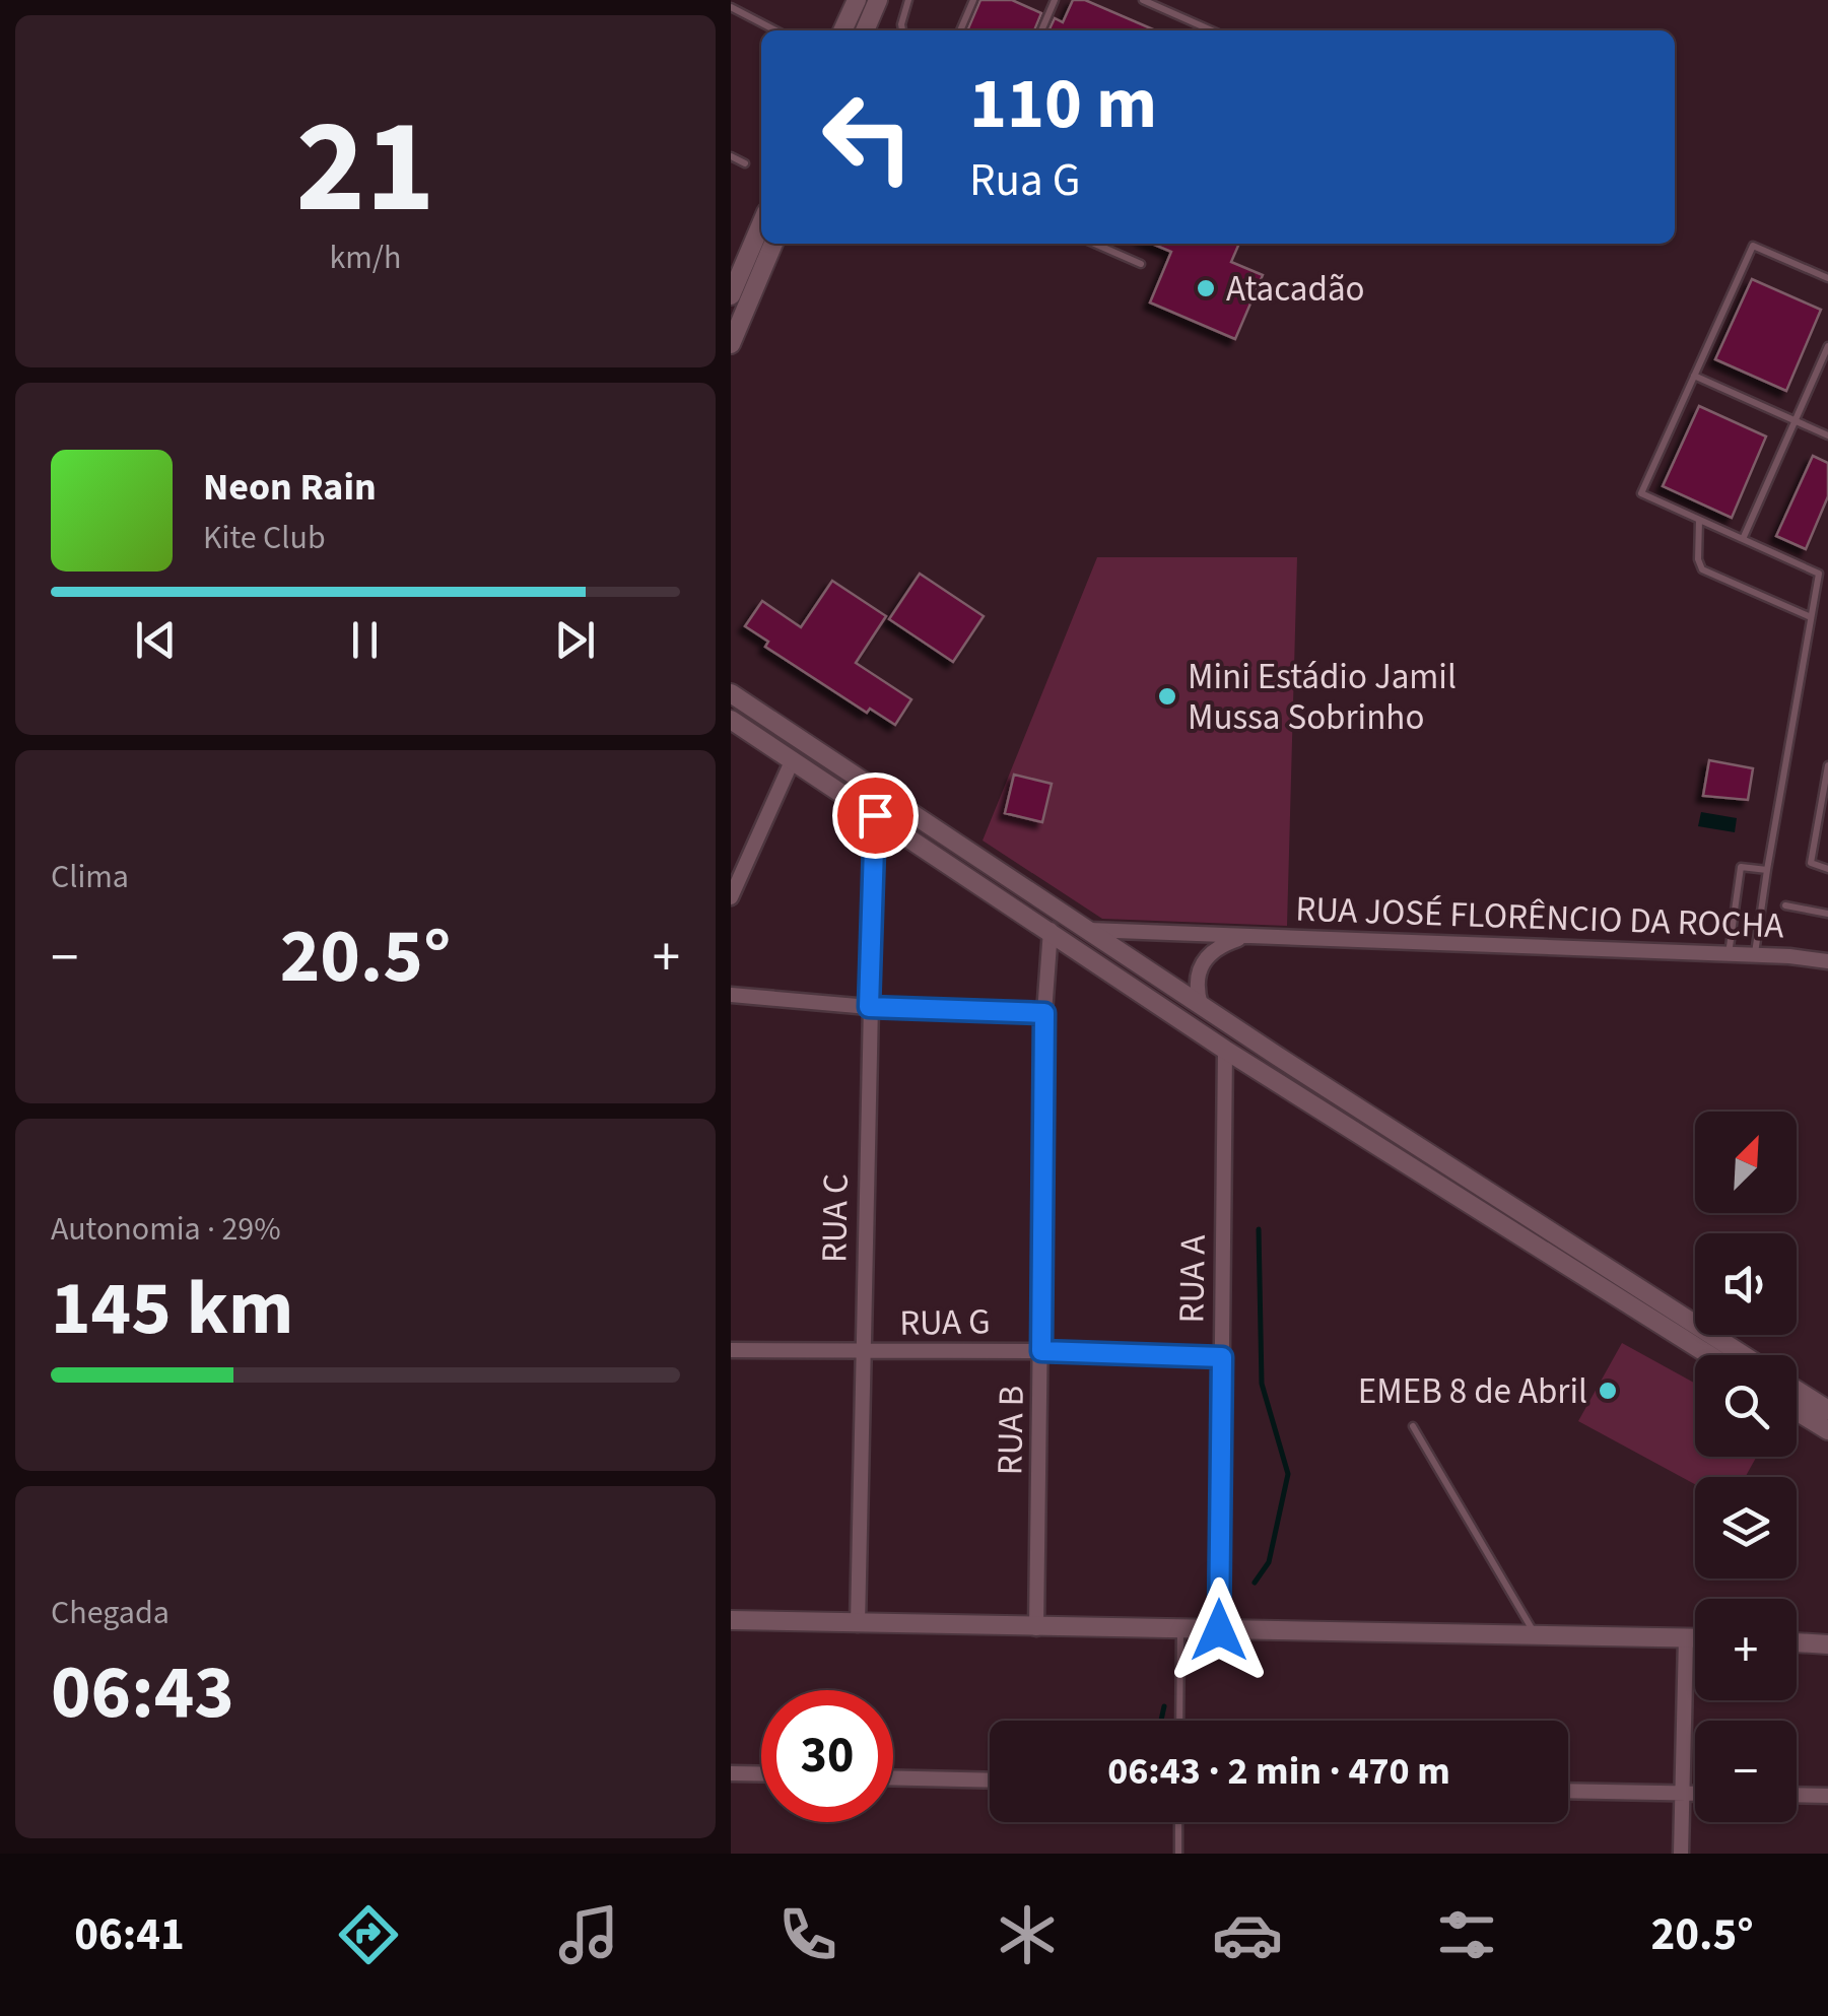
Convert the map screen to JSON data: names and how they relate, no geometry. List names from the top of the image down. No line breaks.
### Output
{"streets":{"street":["RUA JOSÉ FLORÊNCIO DA ROCHA","RUA C","RUA A","RUA G","RUA B"]},"crossings":[["RUA C","RUA G"],["RUA A","RUA G"],["RUA G","RUA B"]],"places":["Atacadão","Mini Estádio Jamil Mussa Sobrinho","EMEB 8 de Abril"],"north":"top right","page":{"tile":[["21","km/h"],"Clima",["Autonomia · 29%","145 km"],["Chegada","06:43"]],"turn":["110 m","Rua G"],"song":["Neon Rain","Kite Club"],"heat":["−","20.5°","+"],"map_buttons":["+","−"],"limit":"30","trip":"06:43 · 2 min · 470 m","tabs":["06:41","20.5°"]}}
